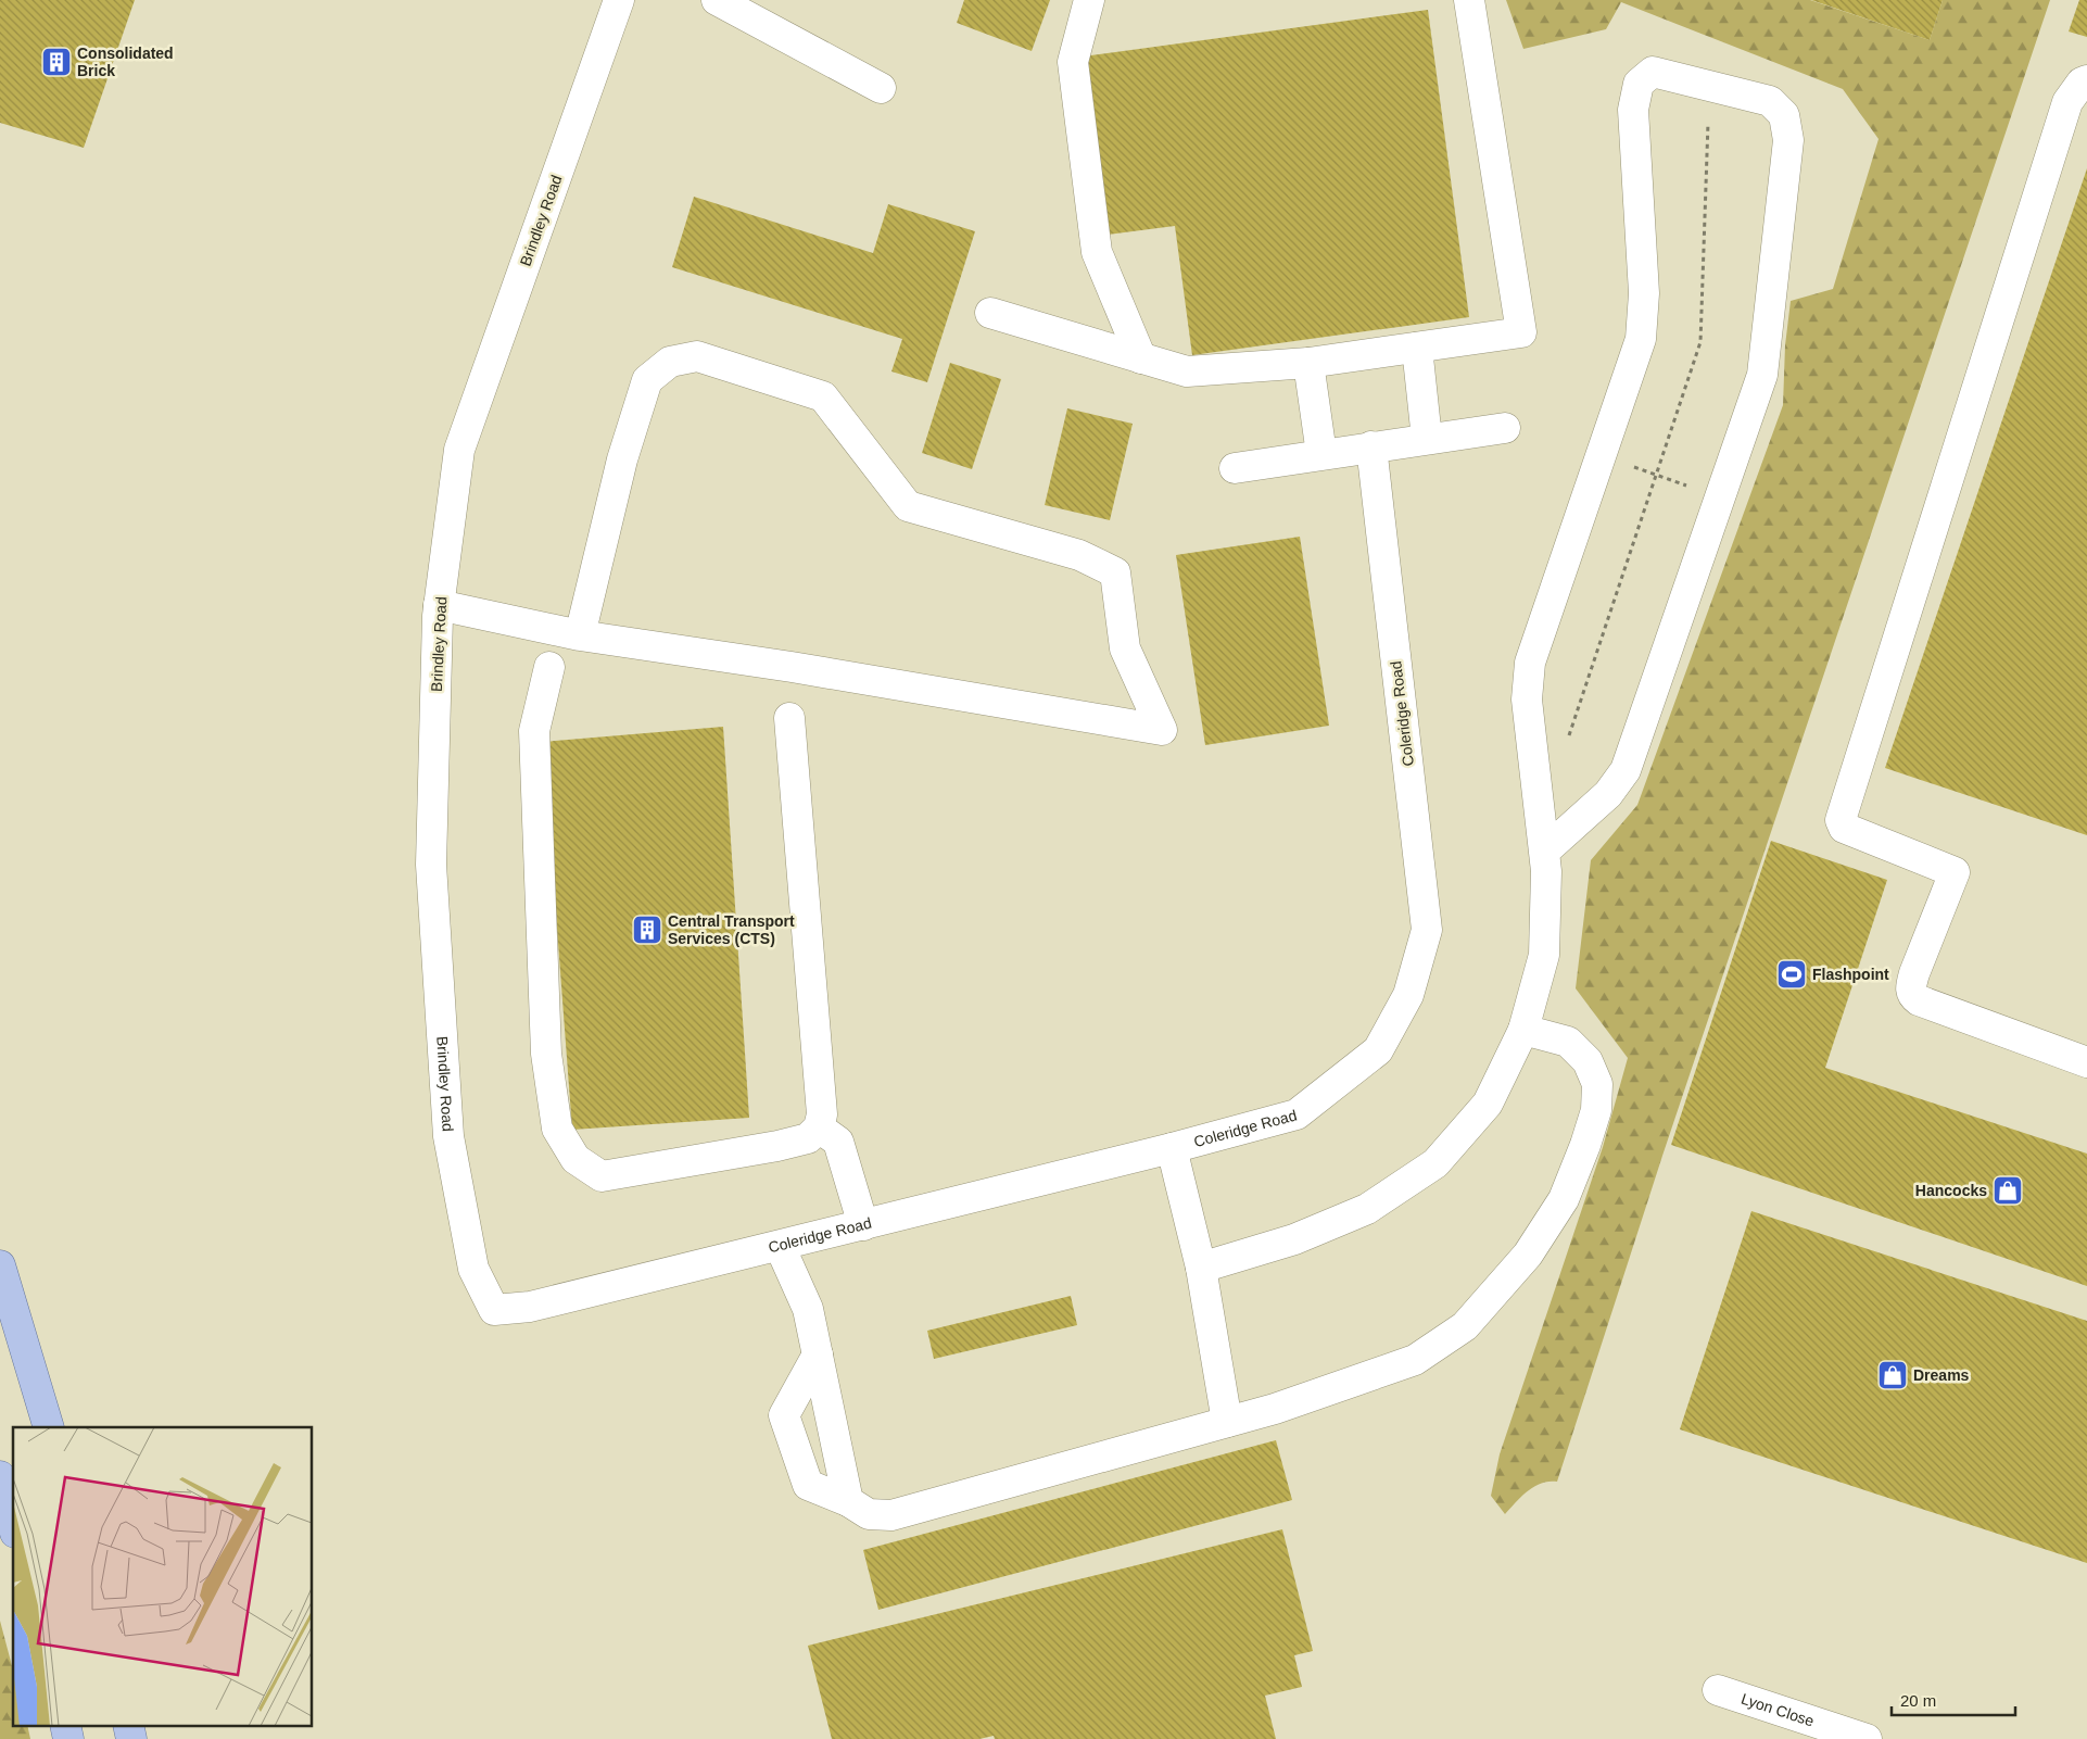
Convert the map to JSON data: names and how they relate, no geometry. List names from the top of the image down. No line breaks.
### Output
{"streets":{"street":["Brindley Road","Coleridge Road","Lyon Close"]},"crossings":[["Brindley Road","Coleridge Road"]],"places":{"building":["Consolidated Brick","Central Transport Services (CTS)"],"sports":["Flashpoint"],"shop":["Hancocks","Dreams"]},"scale_bar":"20 m"}
